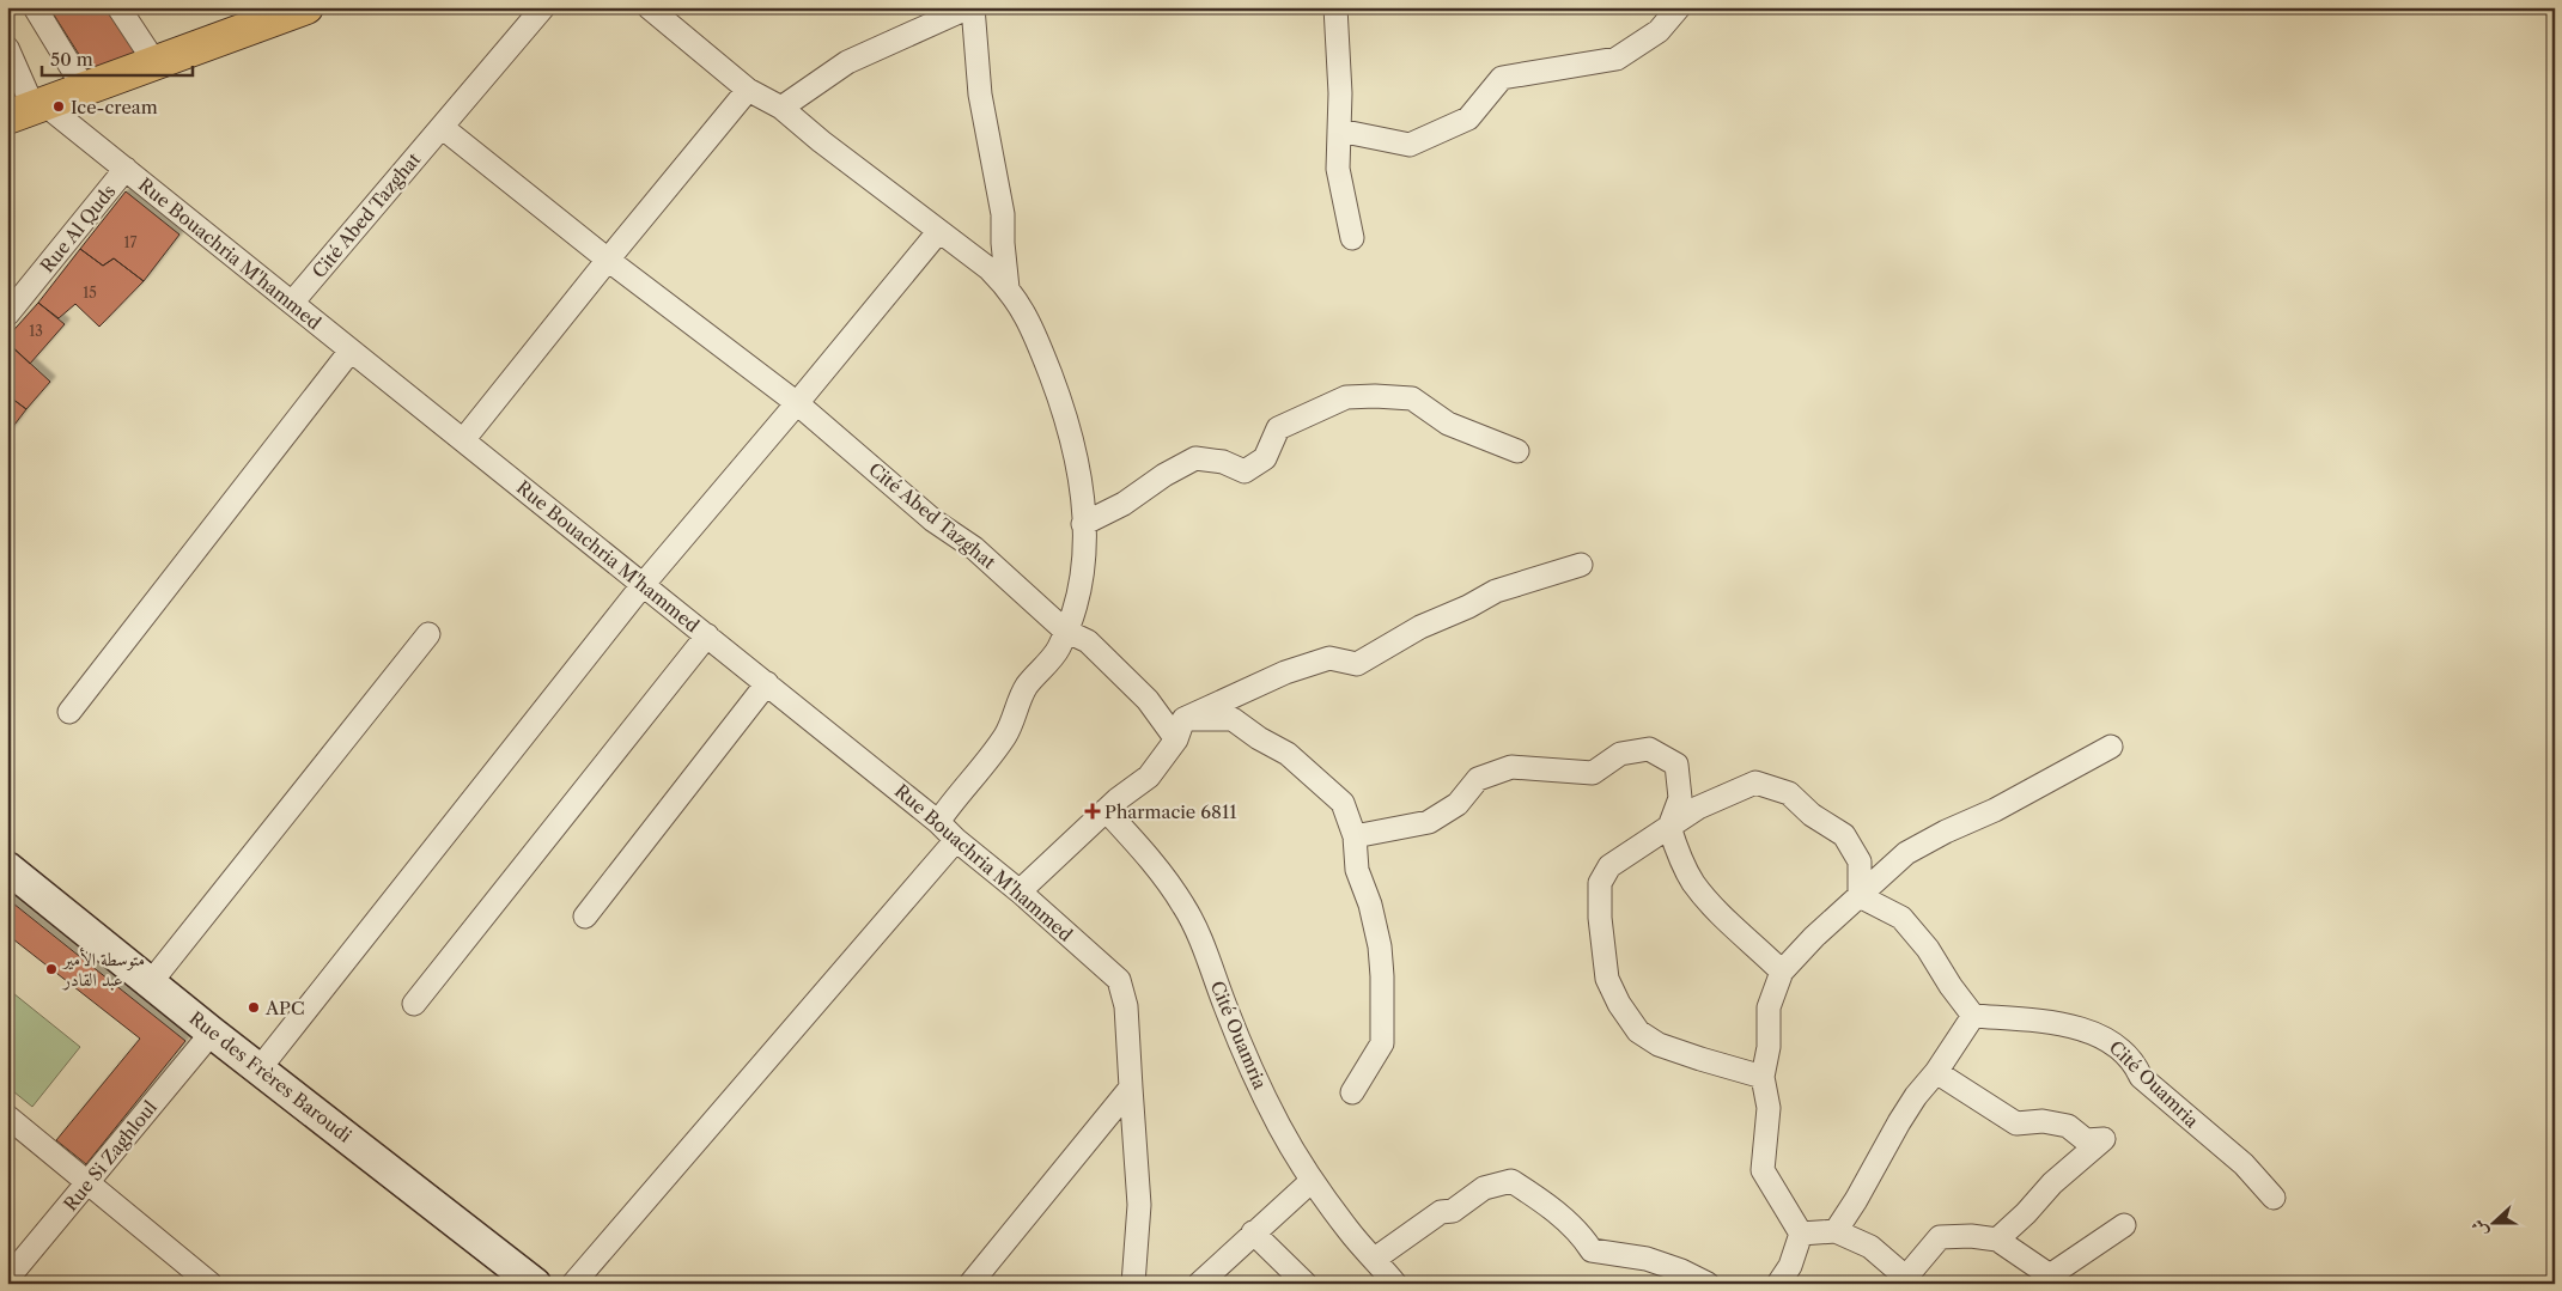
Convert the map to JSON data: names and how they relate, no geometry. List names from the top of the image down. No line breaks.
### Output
{"streets":{"street":["Cité Abed Tazghat","Rue Al Quds","Rue Bouachria M'hammed","Cité Ouamria","Rue des Frères Baroudi","Rue Si Zaghloul"]},"crossings":[["Cité Abed Tazghat","Rue Bouachria M'hammed"],["Rue Al Quds","Rue Bouachria M'hammed"],["Rue des Frères Baroudi","Rue Si Zaghloul"]],"places":{"other":["Ice-cream","متوسطة الأمير عبد القادر","APC"],"health":["Pharmacie 6811"]},"house_numbers":["17","15","13"],"scale_bar":"50 m","north":"left"}
